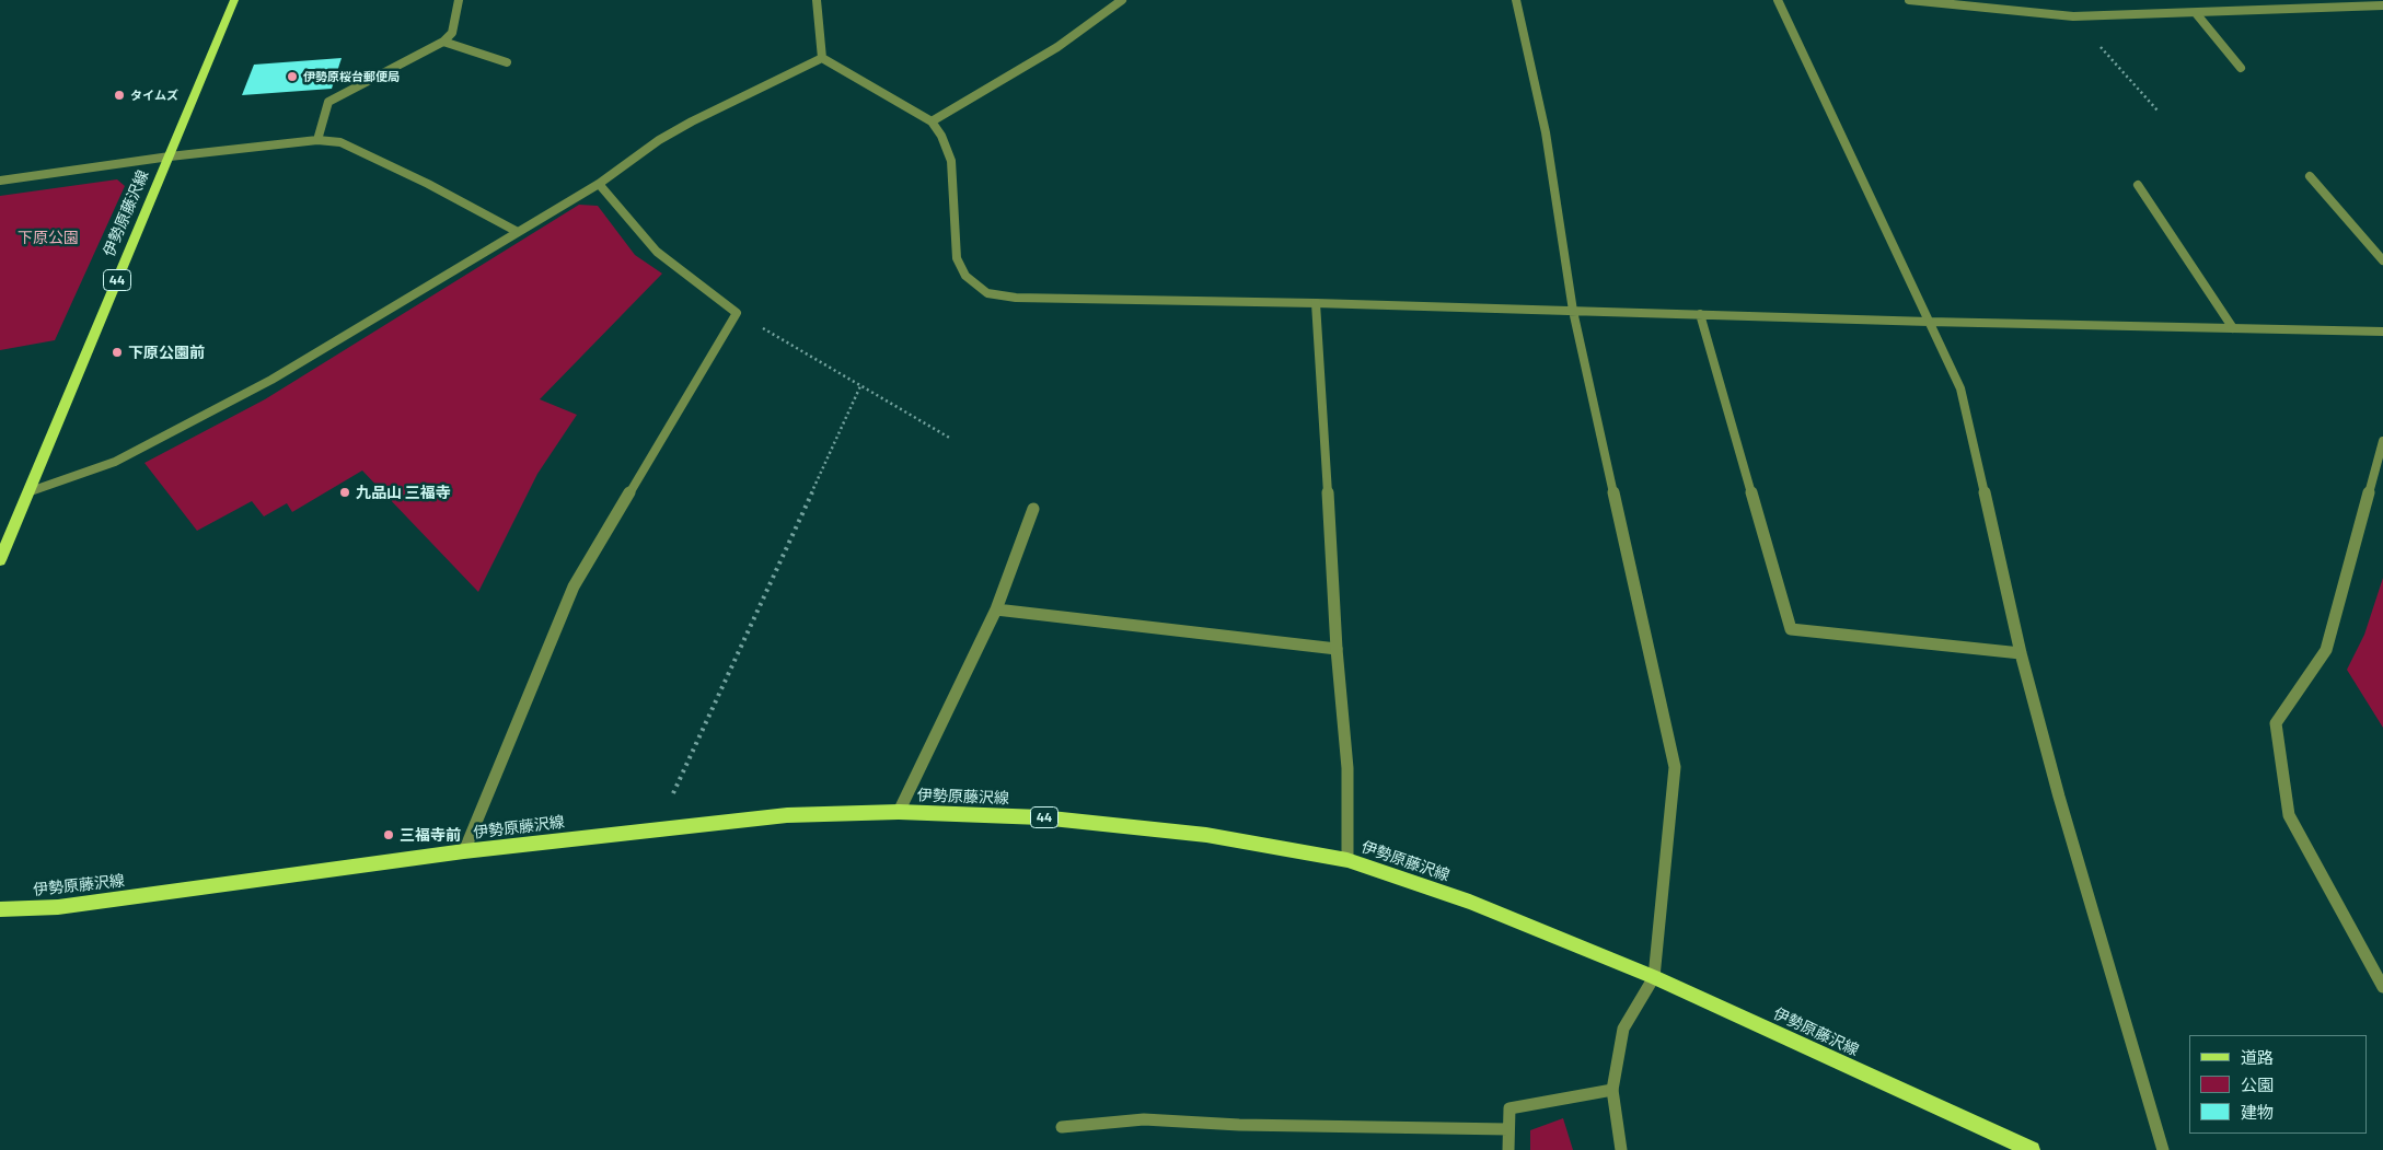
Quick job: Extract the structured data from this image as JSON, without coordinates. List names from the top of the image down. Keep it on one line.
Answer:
{"streets":{"main road":["伊勢原藤沢線","44"]},"parks":["下原公園"],"places":["伊勢原桜台郵便局","タイムズ","下原公園前","九品山 三福寺","三福寺前"],"legend":["道路","公園","建物"]}
